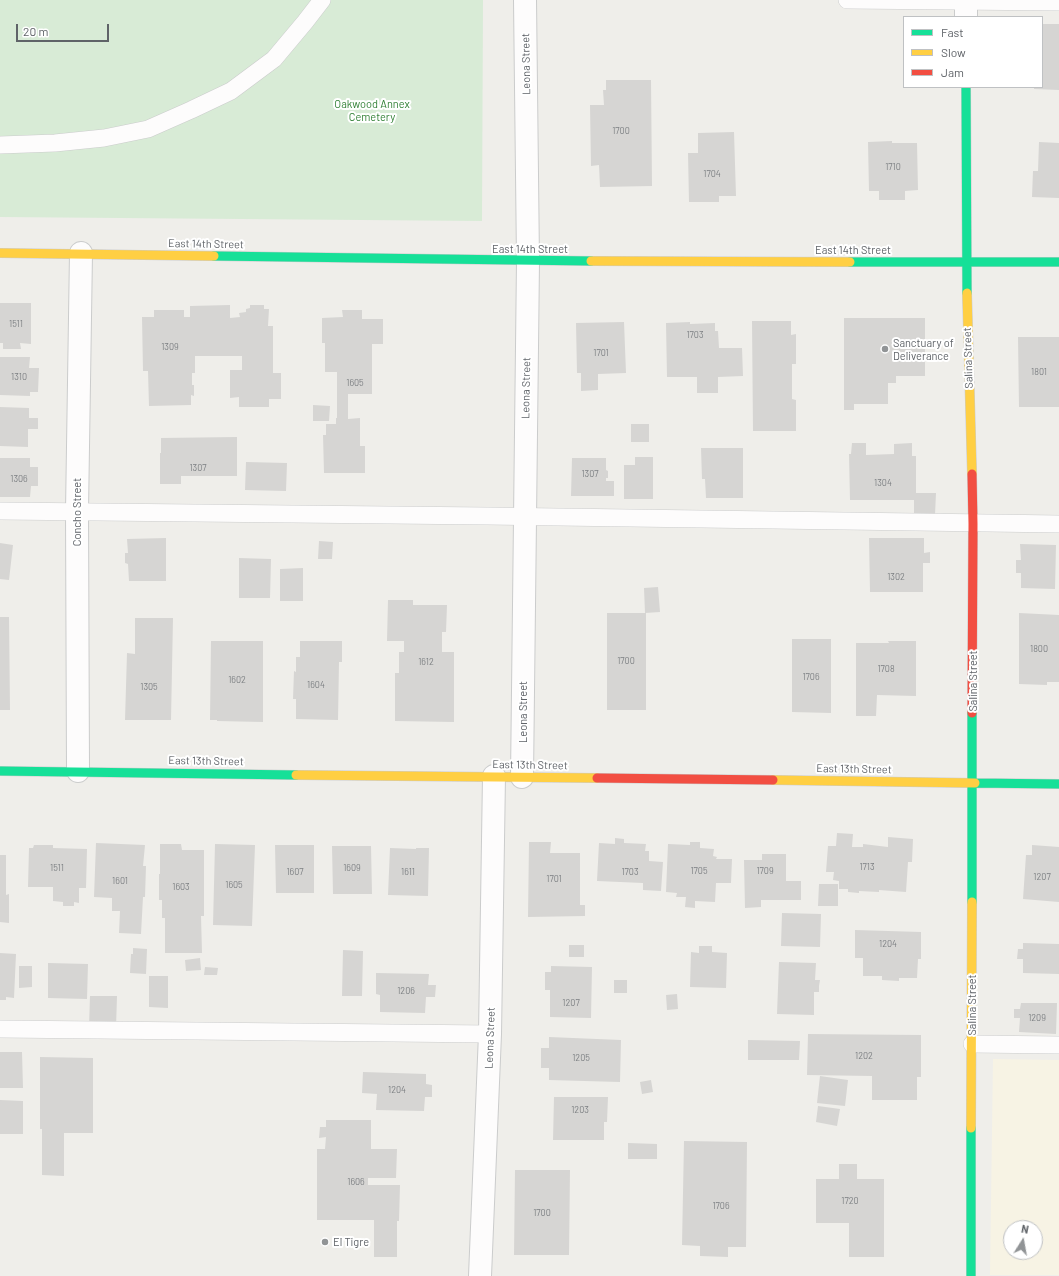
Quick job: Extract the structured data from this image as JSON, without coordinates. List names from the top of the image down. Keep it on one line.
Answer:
{"streets":{"street":["Leona Street","East 14th Street","Salina Street","Concho Street","East 13th Street"]},"crossings":[["Leona Street","East 14th Street"],["Leona Street","East 13th Street"],["East 14th Street","Salina Street"],["East 14th Street","Concho Street"],["Salina Street","East 13th Street"],["Concho Street","East 13th Street"]],"parks":["Oakwood Annex Cemetery"],"places":["Sanctuary of Deliverance","El Tigre"],"house_numbers":["1700","1710","1704","1511","1703","1309","1701","1801","1310","1605","1307","1307","1306","1304","1302","1800","1700","1612","1708","1706","1602","1604","1305","1713","1511","1609","1705","1709","1607","1611","1703","1207","1701","1601","1605","1603","1204","1206","1207","1209","1202","1205","1204","1203","1606","1720","1706","1700"],"legend":["Fast","Slow","Jam"],"scale_bar":"20 m","north":"top"}
